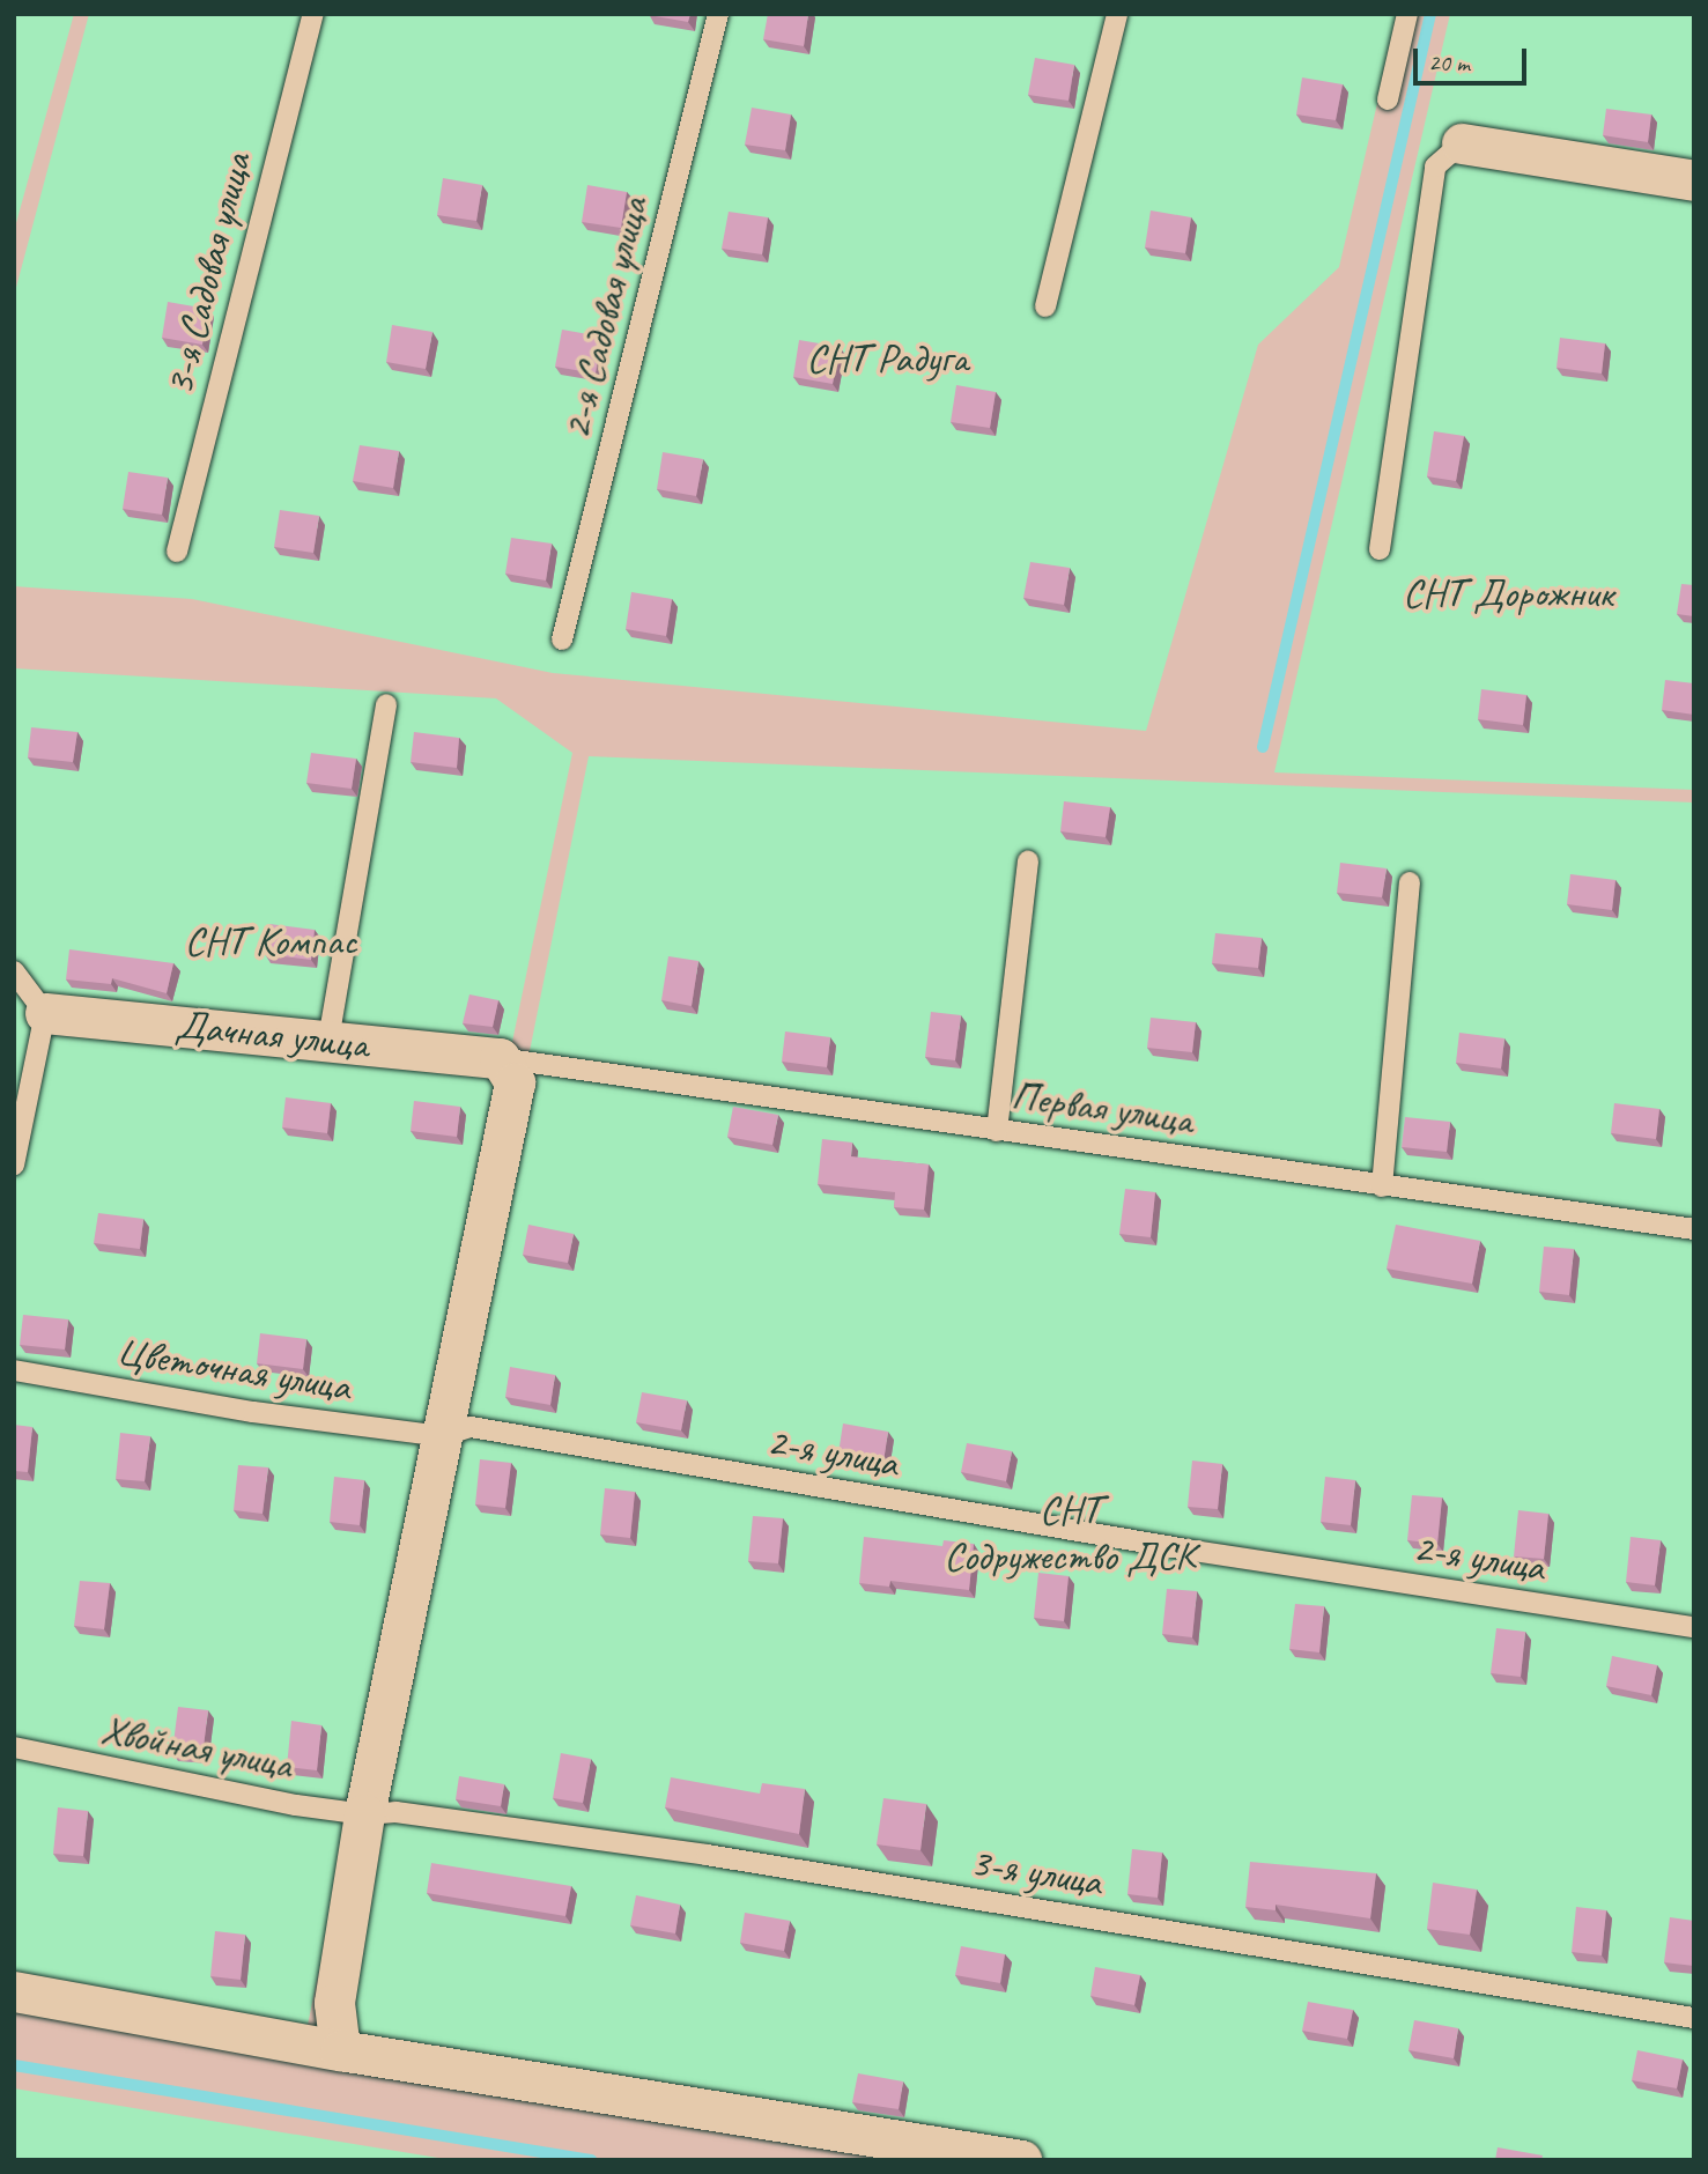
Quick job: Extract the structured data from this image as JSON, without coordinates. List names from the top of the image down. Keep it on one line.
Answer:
{"streets":{"street":["Дачная улица"],"lane":["3-я Садовая улица","2-я Садовая улица","Первая улица","Цветочная улица","2-я улица","Хвойная улица","3-я улица"]},"crossings":[["Дачная улица","Первая улица"],["Цветочная улица","2-я улица"],["Хвойная улица","3-я улица"]],"parks":["СНТ Радуга","СНТ Дорожник","СНТ Компас","СНТ Содружество ДСК"],"scale_bar":"20 m"}
